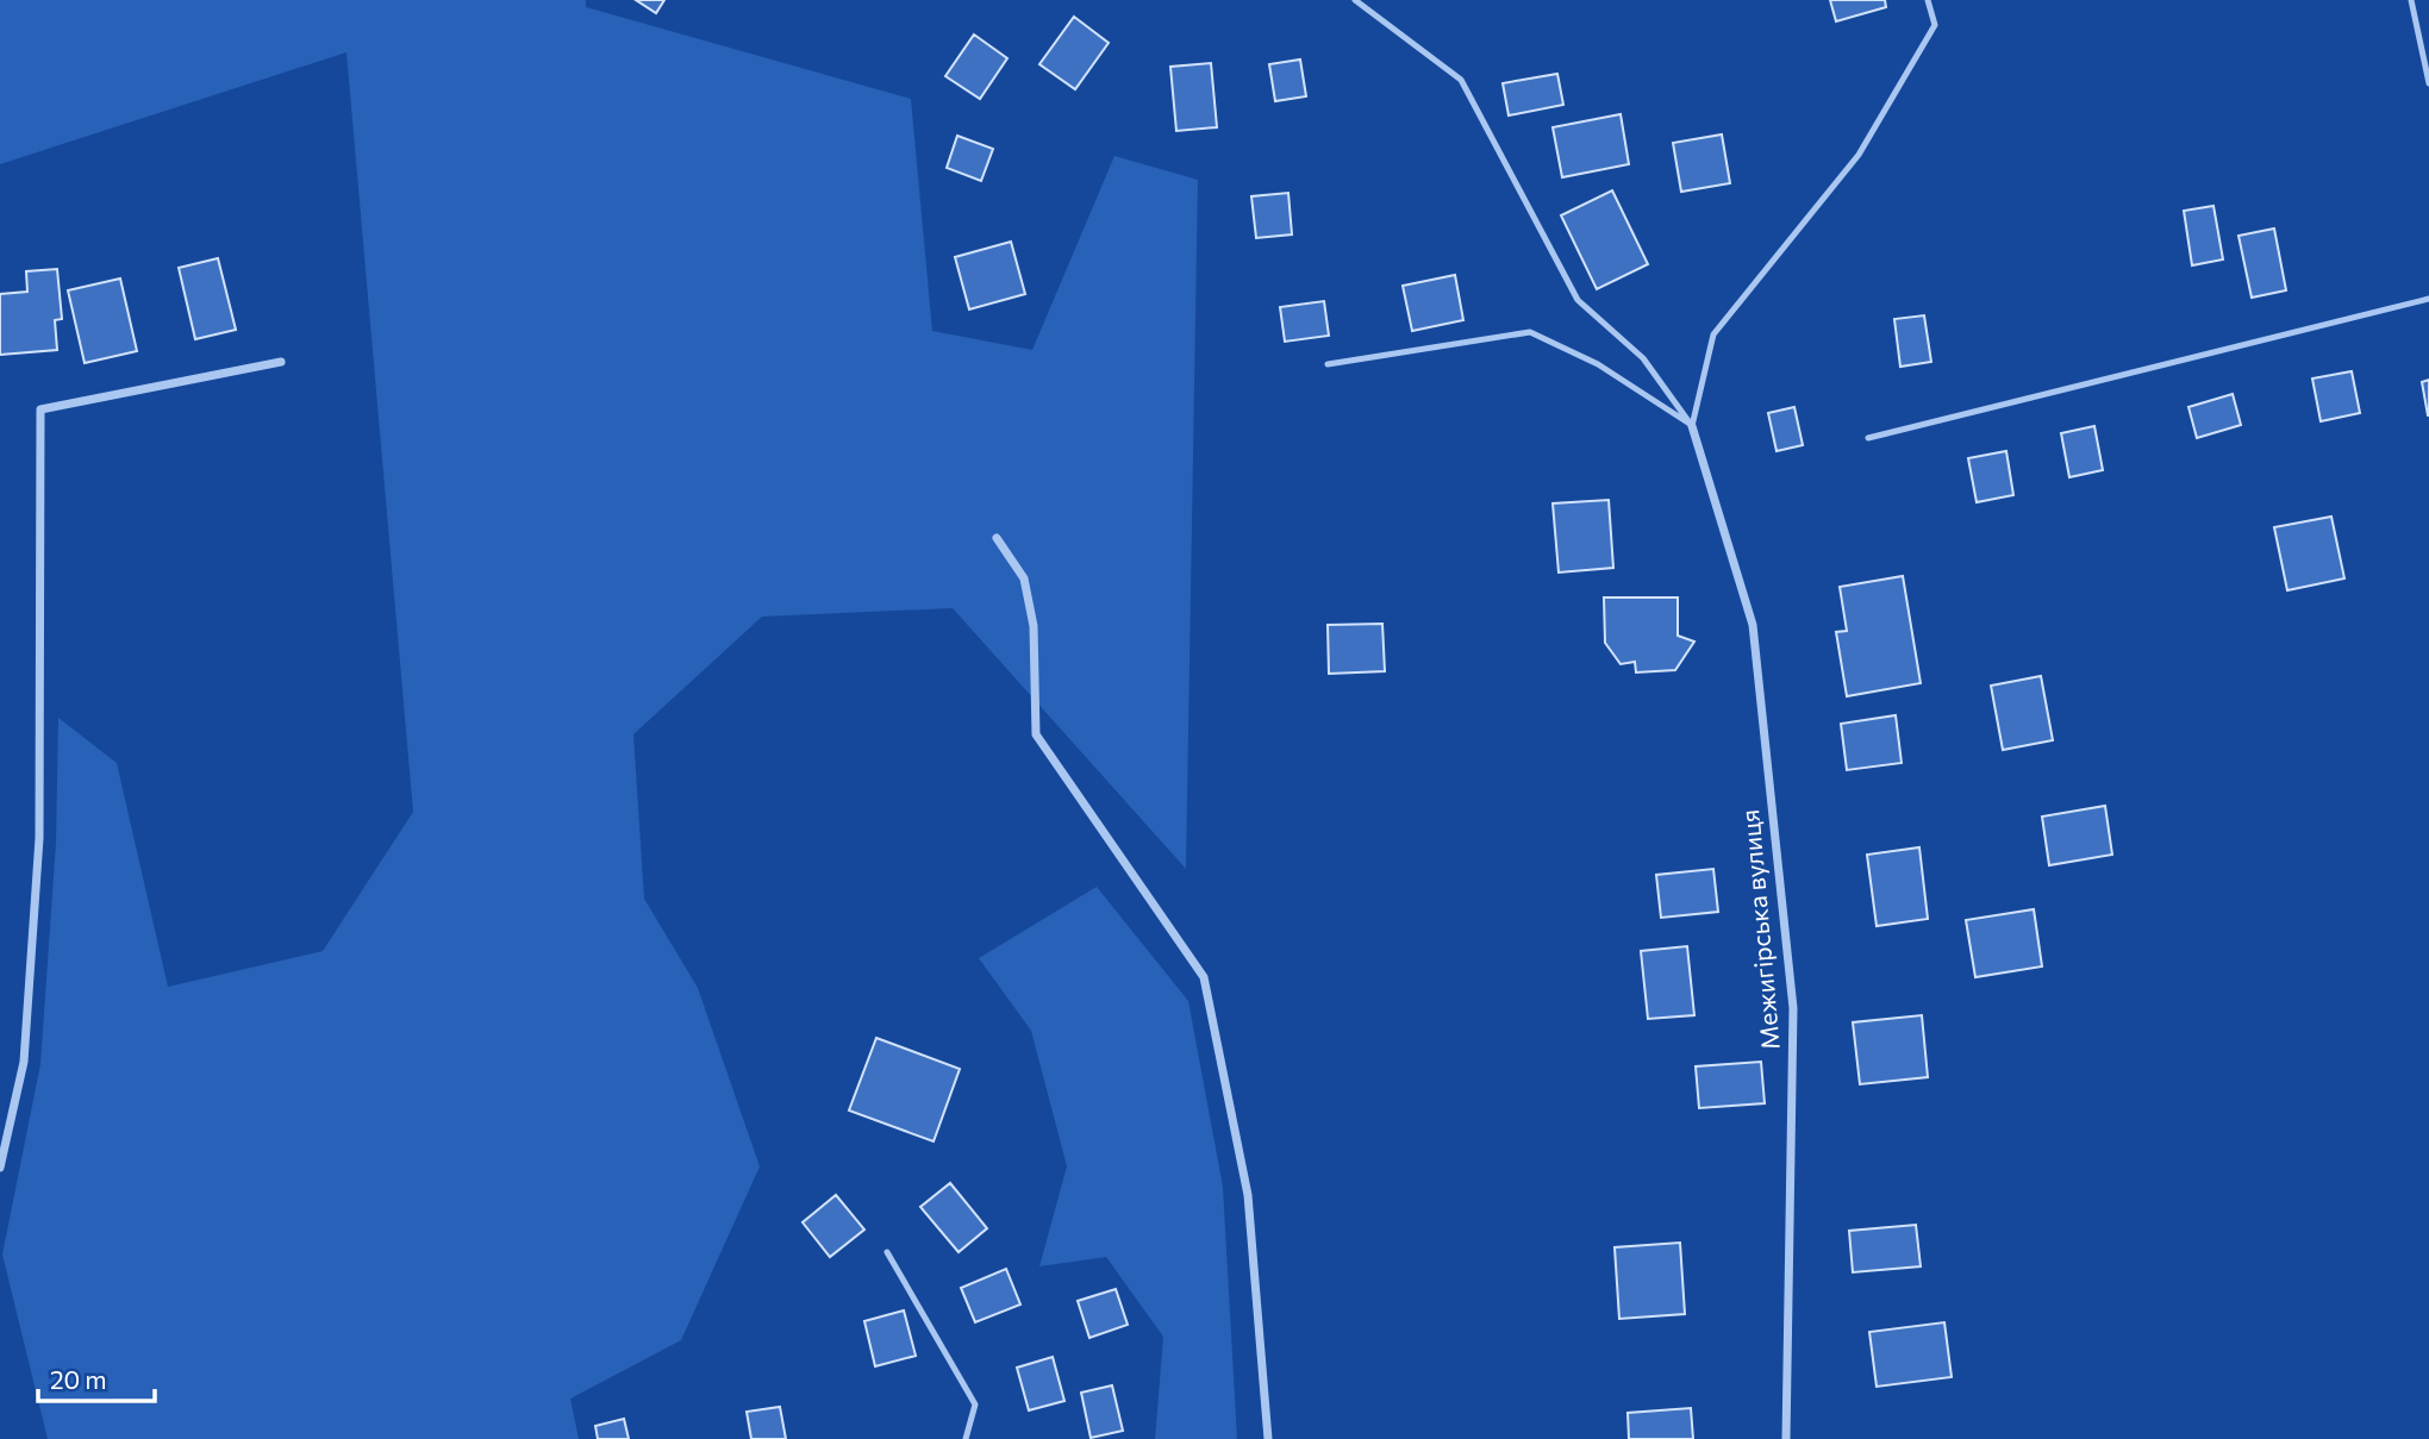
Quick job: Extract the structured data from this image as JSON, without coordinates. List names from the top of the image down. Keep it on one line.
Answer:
{"streets":{"street":["Межигірська вулиця"]},"scale_bar":"20 m"}
